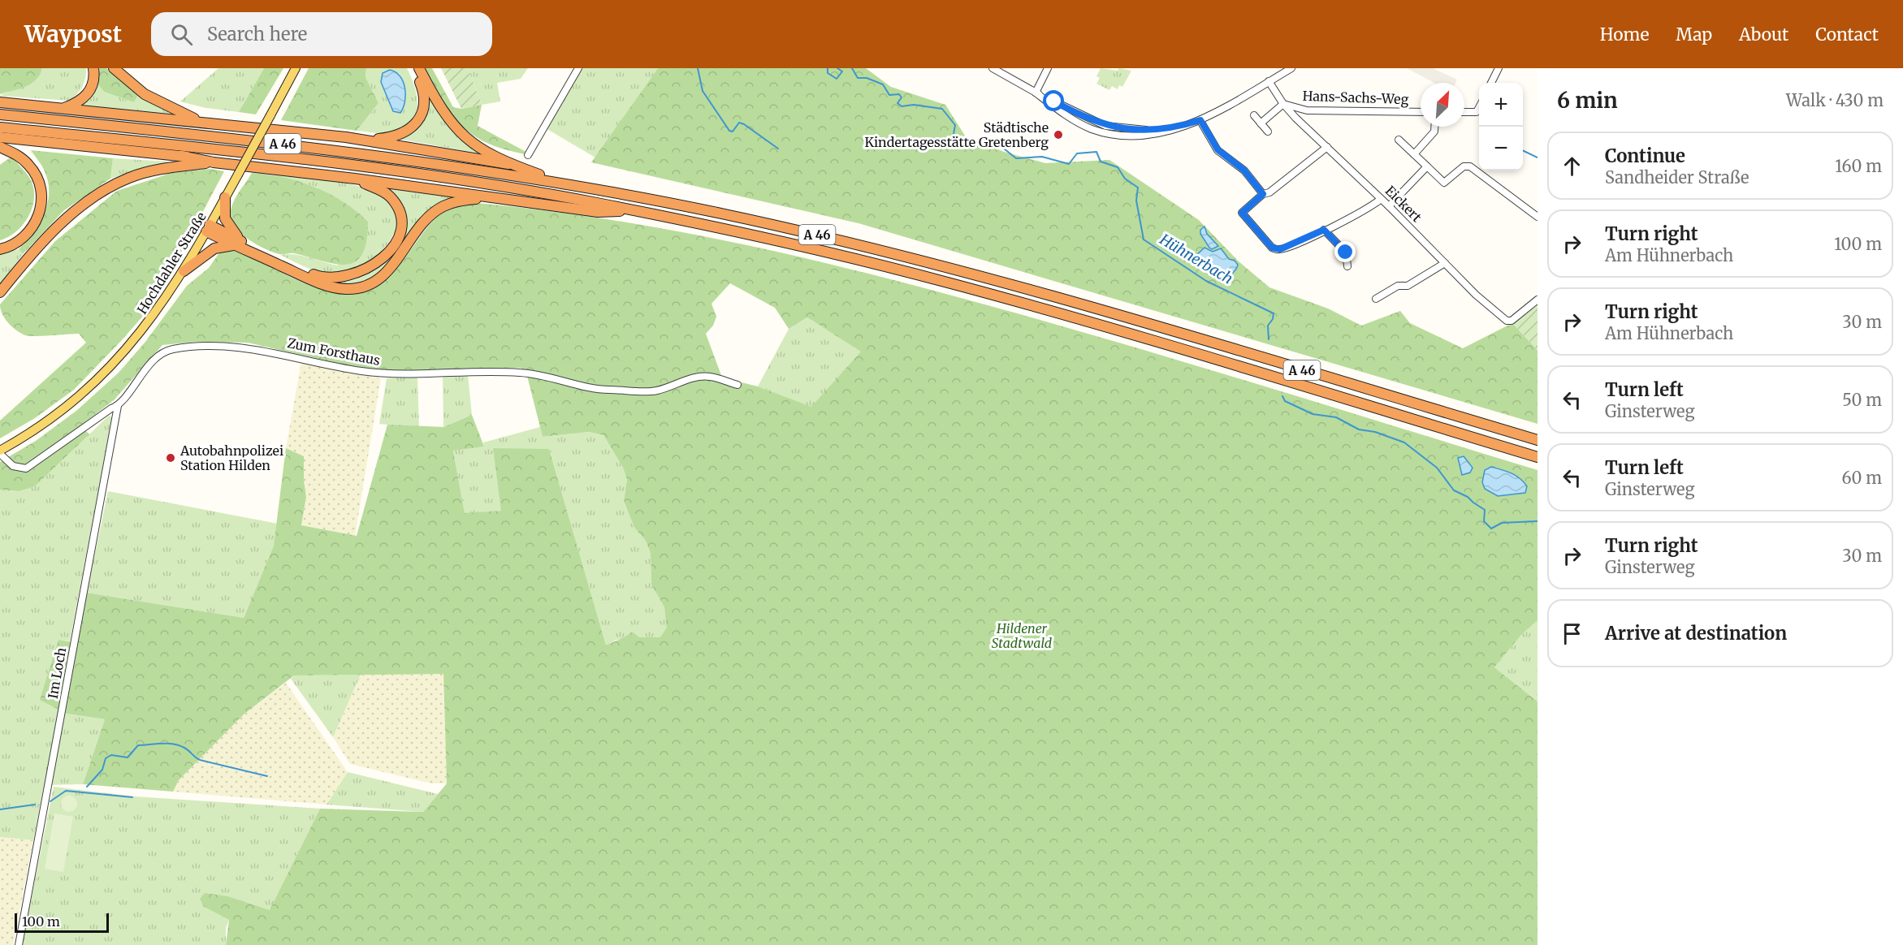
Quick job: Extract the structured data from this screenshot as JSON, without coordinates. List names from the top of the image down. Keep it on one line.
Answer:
{"streets":{"highway":["A 46"],"main road":["Hochdahler Straße"],"street":["Hans-Sachs-Weg","Eickert","Zum Forsthaus","Im Loch"]},"crossings":[["Hans-Sachs-Weg","Eickert"],["Zum Forsthaus","Im Loch"]],"water":["Hühnerbach"],"parks":["Hildener Stadtwald"],"places":["Städtische Kindertagesstätte Gretenberg","Autobahnpolizei Station Hilden"],"scale_bar":"100 m","north":"top right","page":{"header":"Waypost","search":"Search here","nav":["Home","Map","About","Contact"],"heading":["6 min","Walk · 430 m"],"map_buttons":["+","−"],"list":[["Continue","Sandheider Straße","160 m"],["Turn right","Am Hühnerbach","100 m"],["Turn right","Am Hühnerbach","30 m"],["Turn left","Ginsterweg","50 m"],["Turn left","Ginsterweg","60 m"],["Turn right","Ginsterweg","30 m"],"Arrive at destination"],"scale":"100 m"}}
